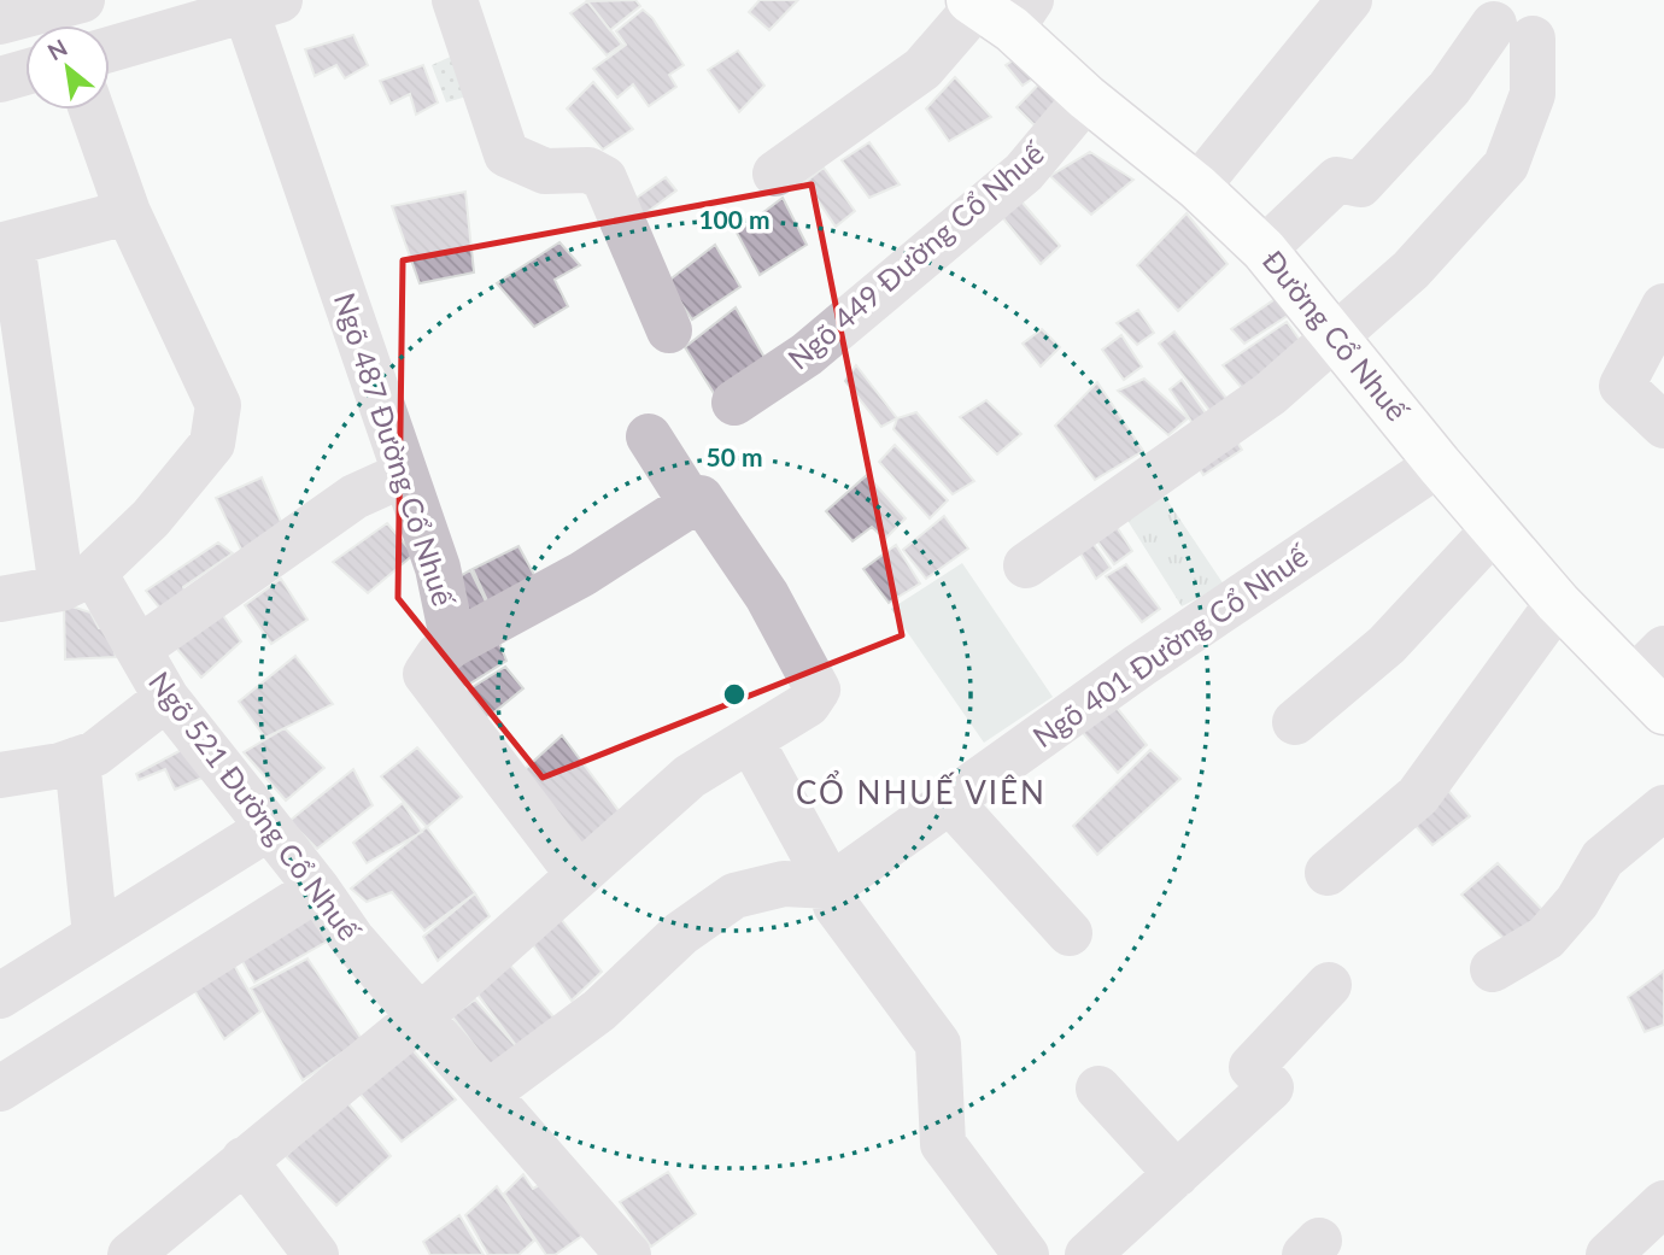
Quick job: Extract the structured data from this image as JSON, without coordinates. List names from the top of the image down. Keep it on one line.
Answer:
{"streets":{"main road":["Đường Cổ Nhuế"],"street":["Ngõ 449 Đường Cổ Nhuế","Ngõ 487 Đường Cổ Nhuế","Ngõ 401 Đường Cổ Nhuế","Ngõ 521 Đường Cổ Nhuế"]},"crossings":[["Ngõ 449 Đường Cổ Nhuế","Đường Cổ Nhuế"],["Đường Cổ Nhuế","Ngõ 401 Đường Cổ Nhuế"]],"districts":["CỔ NHUẾ VIÊN"],"north":"top left","rings":["100 m","50 m"]}
